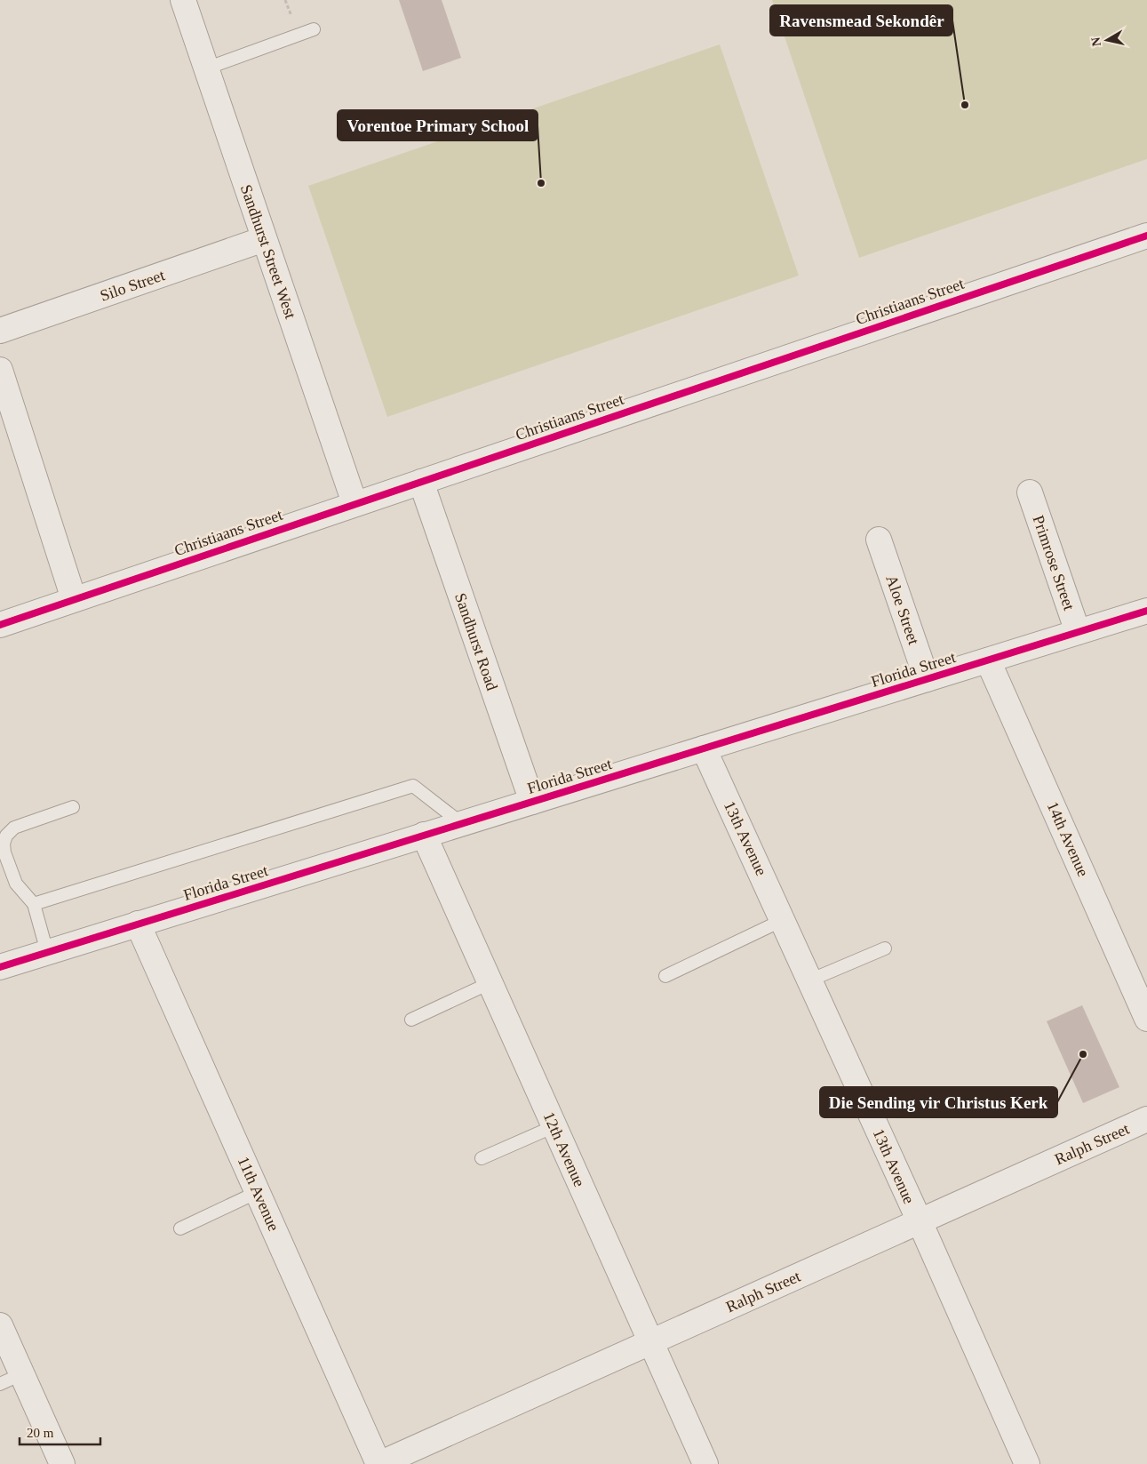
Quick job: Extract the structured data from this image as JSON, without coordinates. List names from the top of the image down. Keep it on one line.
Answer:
{"streets":{"street":["Sandhurst Street West","Silo Street","Christiaans Street","Primrose Street","Aloe Street","Sandhurst Road","Florida Street","13th Avenue","14th Avenue","Ralph Street","12th Avenue","11th Avenue"]},"crossings":[["Sandhurst Street West","Silo Street"],["Sandhurst Street West","Christiaans Street"],["Christiaans Street","Sandhurst Road"],["Primrose Street","Florida Street"],["Aloe Street","Florida Street"],["Sandhurst Road","Florida Street"],["Florida Street","13th Avenue"],["Florida Street","14th Avenue"],["Florida Street","12th Avenue"],["Florida Street","11th Avenue"],["13th Avenue","Ralph Street"],["Ralph Street","12th Avenue"],["Ralph Street","11th Avenue"]],"places":["Ravensmead Sekondêr","Vorentoe Primary School","Die Sending vir Christus Kerk"],"scale_bar":"20 m","north":"left"}
